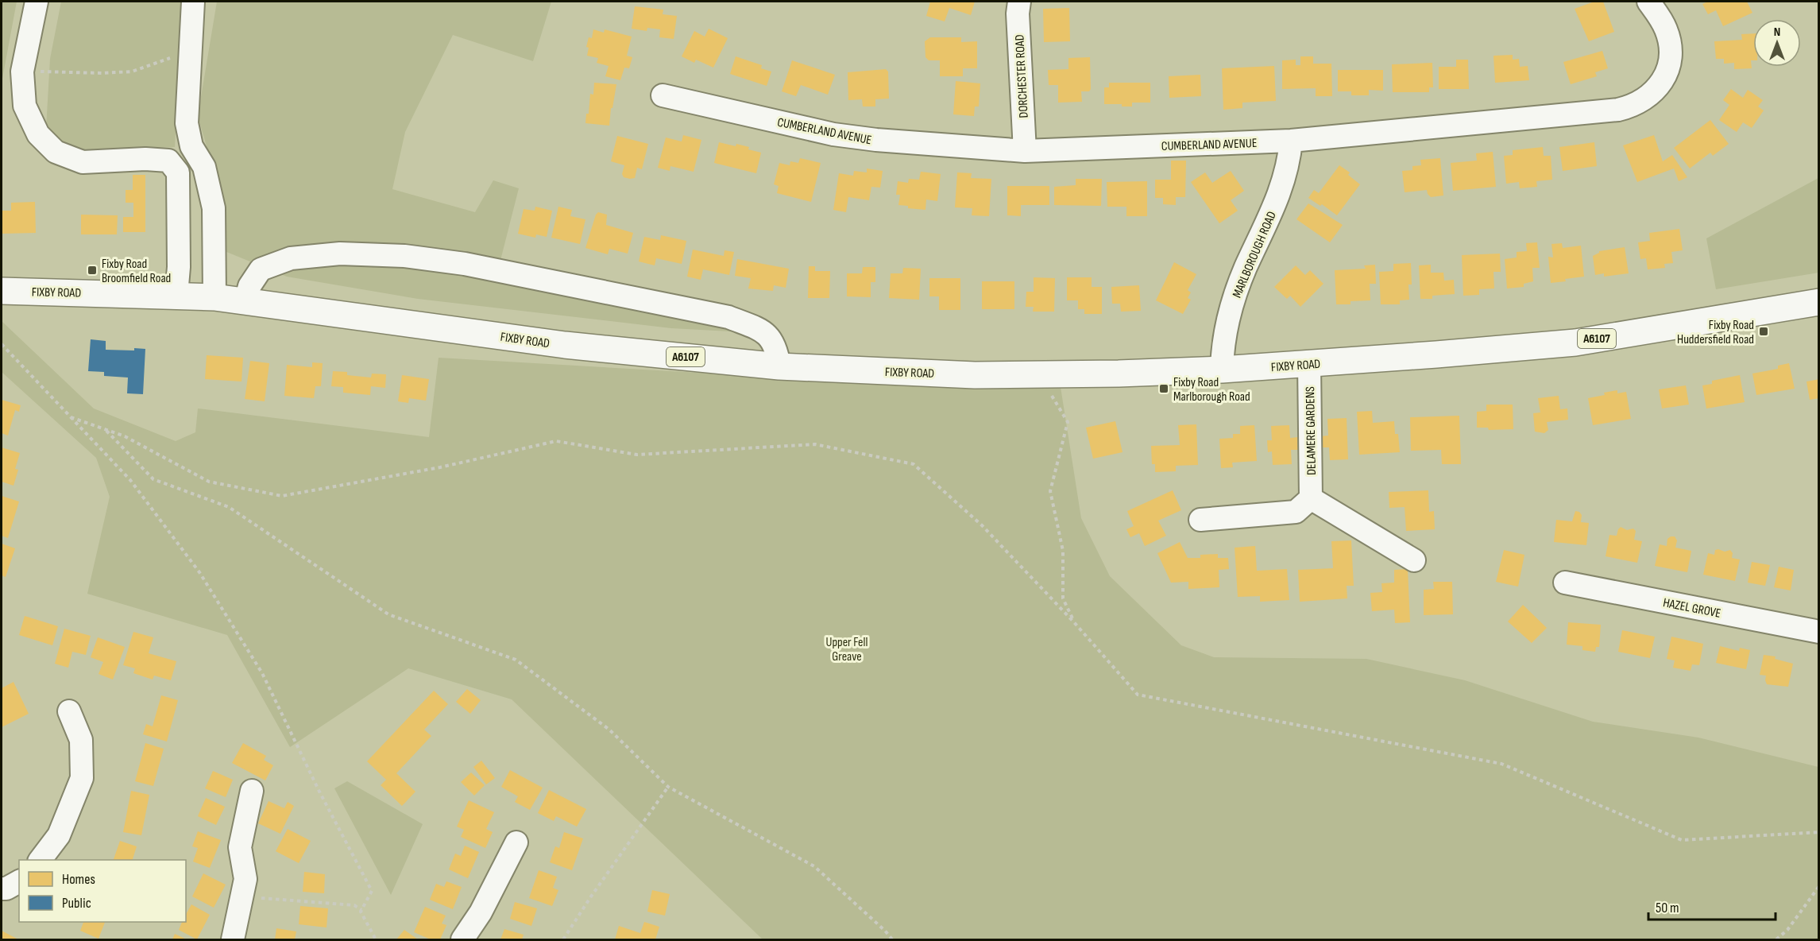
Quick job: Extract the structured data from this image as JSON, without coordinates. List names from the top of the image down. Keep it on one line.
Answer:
{"streets":{"main road":["FIXBY ROAD","A6107"],"street":["DORCHESTER ROAD","CUMBERLAND AVENUE","MARLBOROUGH ROAD","DELAMERE GARDENS","HAZEL GROVE"]},"crossings":[["DORCHESTER ROAD","CUMBERLAND AVENUE"],["CUMBERLAND AVENUE","MARLBOROUGH ROAD"],["MARLBOROUGH ROAD","FIXBY ROAD"],["FIXBY ROAD","DELAMERE GARDENS"]],"parks":["Upper Fell Greave"],"places":{"transit":["Fixby Road Broomfield Road","Fixby Road Huddersfield Road","Fixby Road Marlborough Road"]},"legend":["Homes","Public"],"scale_bar":"50 m","north":"top"}
